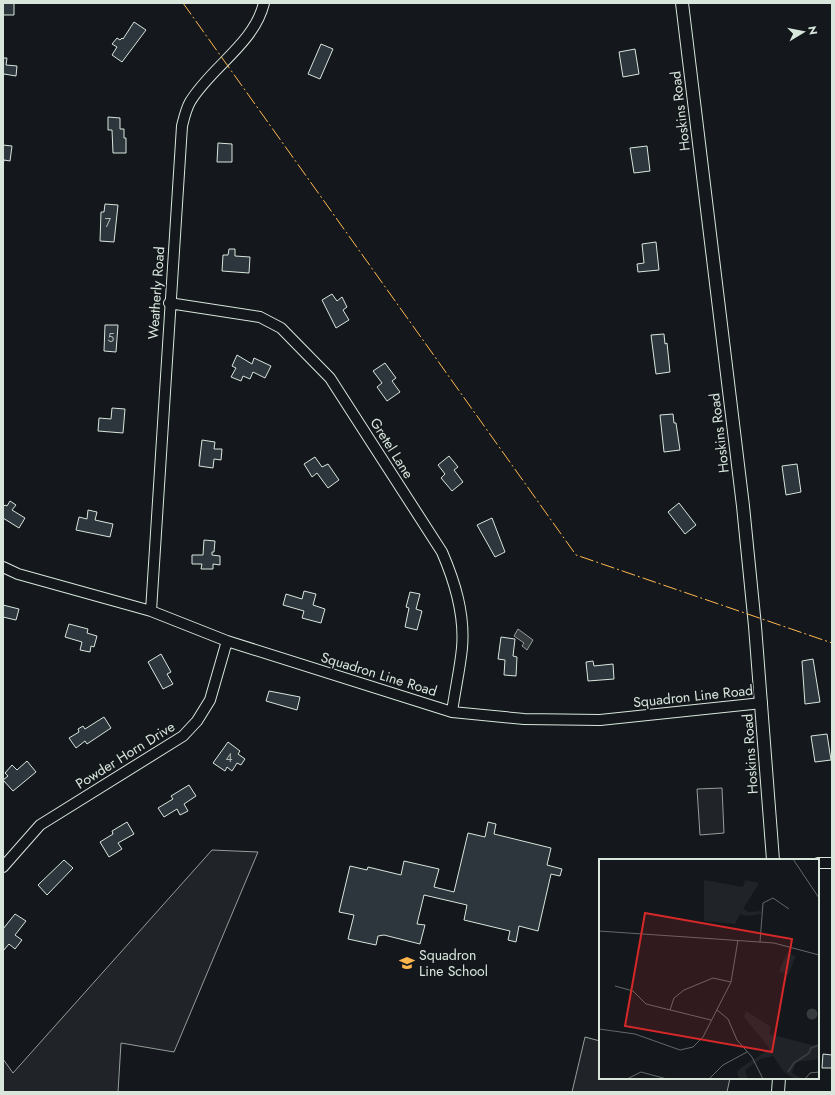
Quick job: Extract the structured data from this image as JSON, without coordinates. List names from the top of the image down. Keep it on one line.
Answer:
{"streets":{"street":["Hoskins Road","Weatherly Road","Gretel Lane","Squadron Line Road","Powder Horn Drive"]},"crossings":[["Hoskins Road","Squadron Line Road"],["Weatherly Road","Gretel Lane"],["Weatherly Road","Squadron Line Road"],["Gretel Lane","Squadron Line Road"],["Squadron Line Road","Powder Horn Drive"]],"places":{"school or university":["Squadron Line School"]},"house_numbers":["7","5","4"],"north":"right"}
